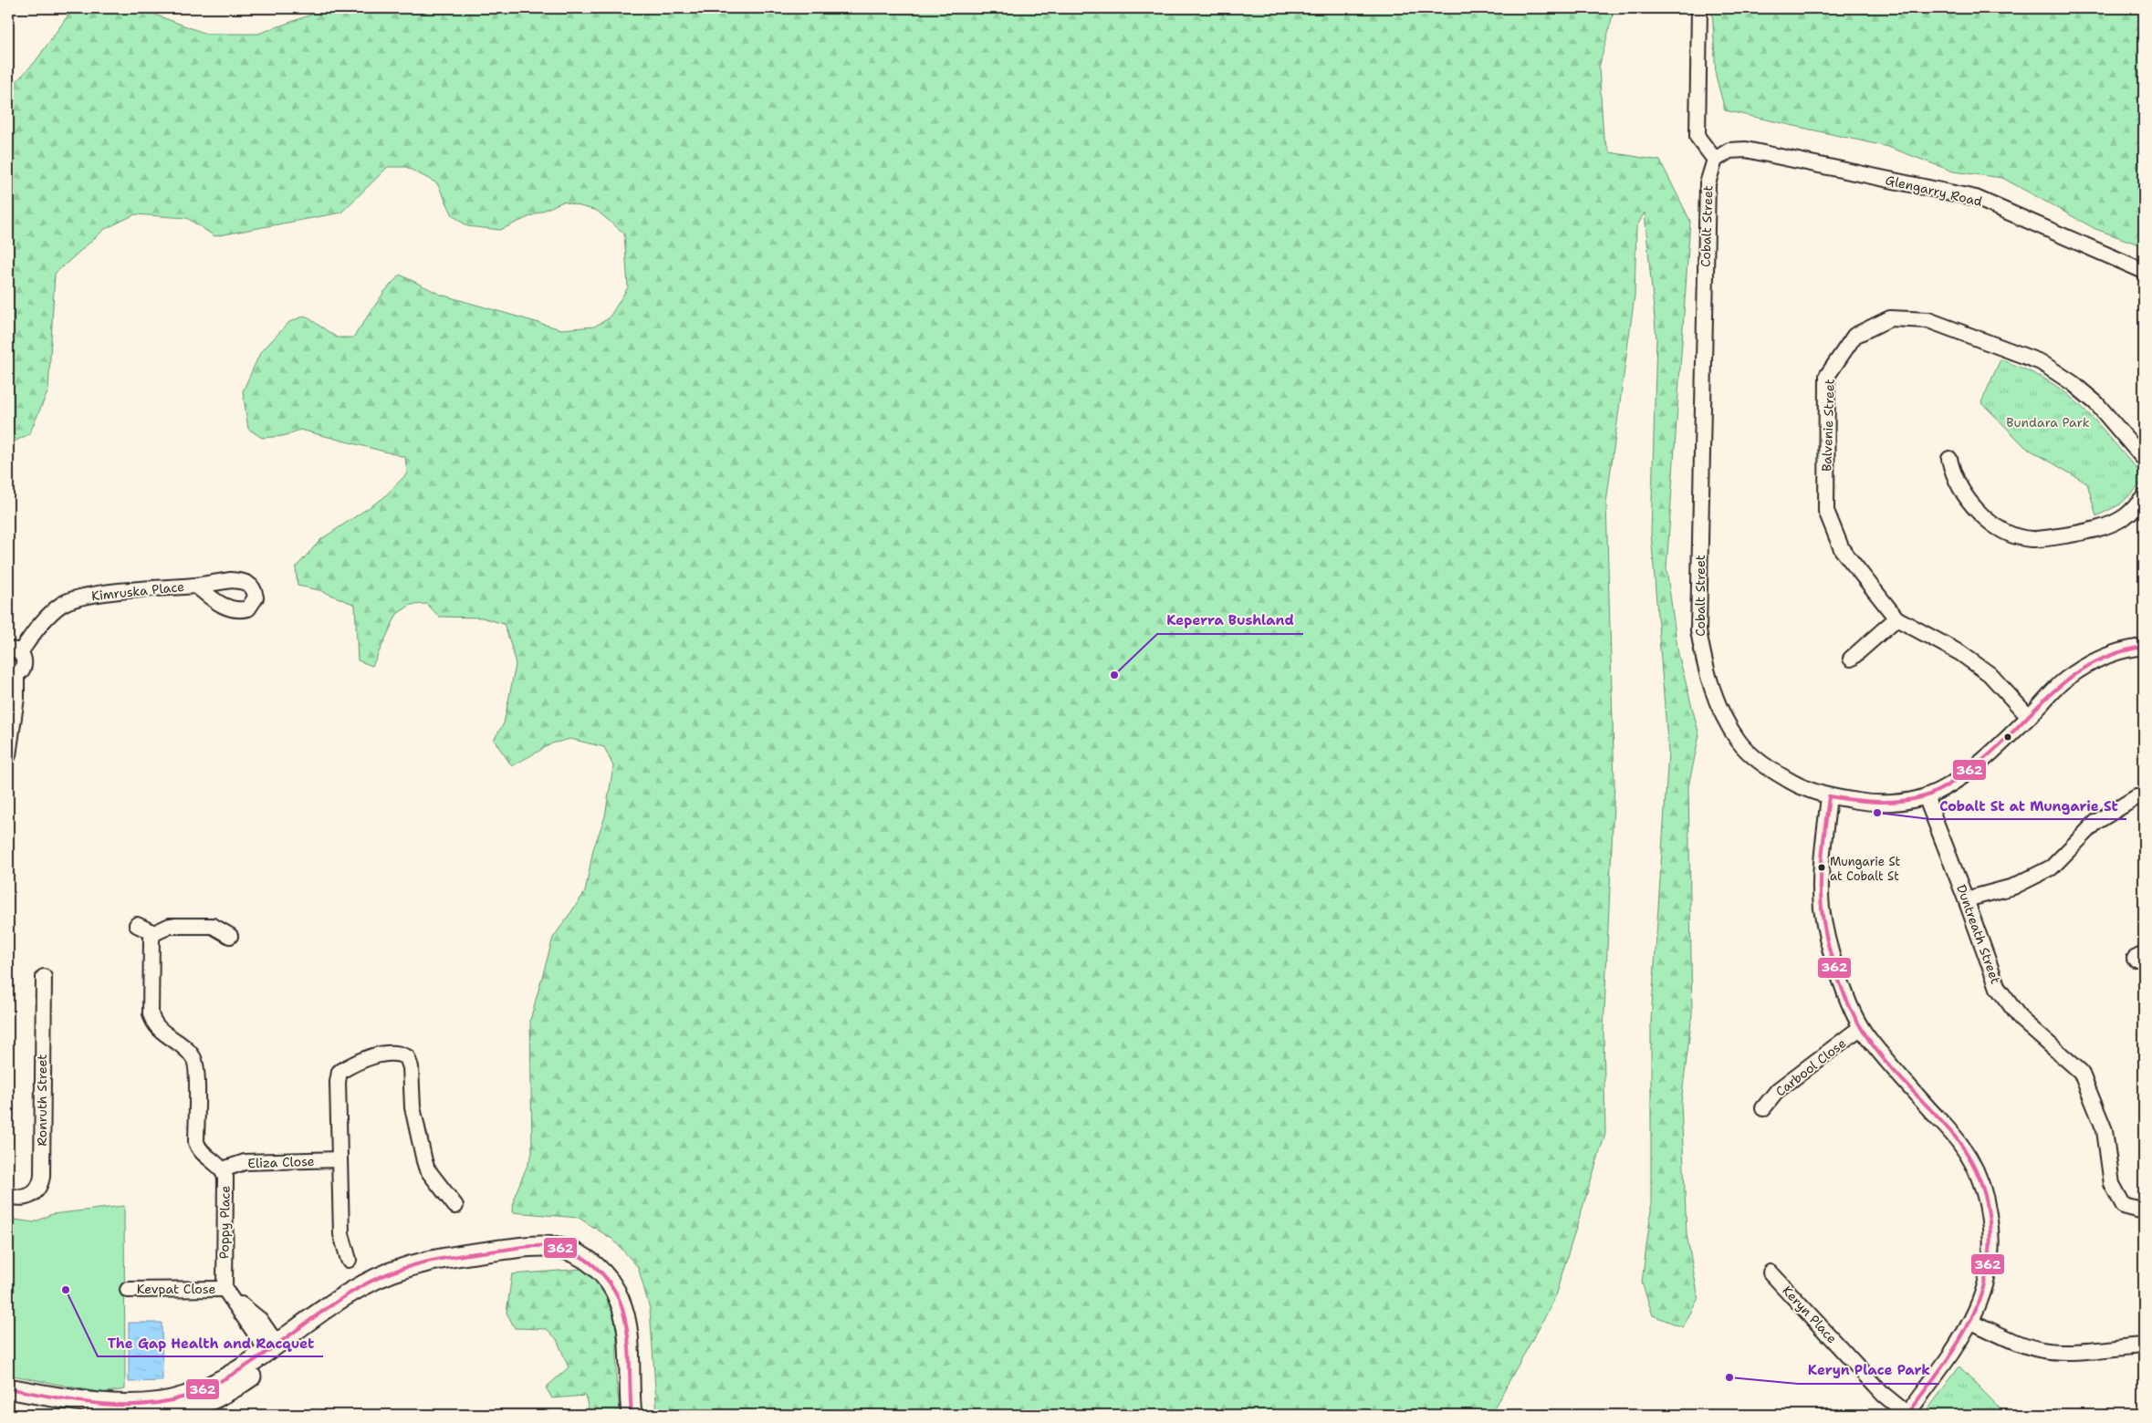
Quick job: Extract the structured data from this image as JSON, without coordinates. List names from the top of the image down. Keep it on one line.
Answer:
{"streets":{"street":["Glengarry Road","Cobalt Street","Balvenie Street","Kimruska Place","Duntreath Street","Carbool Close","Ronruth Street","Eliza Close","Poppy Place","Kevpat Close","Keryn Place"]},"crossings":[["Glengarry Road","Cobalt Street"],["Cobalt Street","Balvenie Street"],["Cobalt Street","Duntreath Street"],["Eliza Close","Poppy Place"],["Poppy Place","Kevpat Close"]],"parks":["Bundara Park"],"places":["Keperra Bushland","Cobalt St at Mungarie St","Mungarie St at Cobalt St","The Gap Health and Racquet","Keryn Place Park"],"lines":["transit line 362"]}
